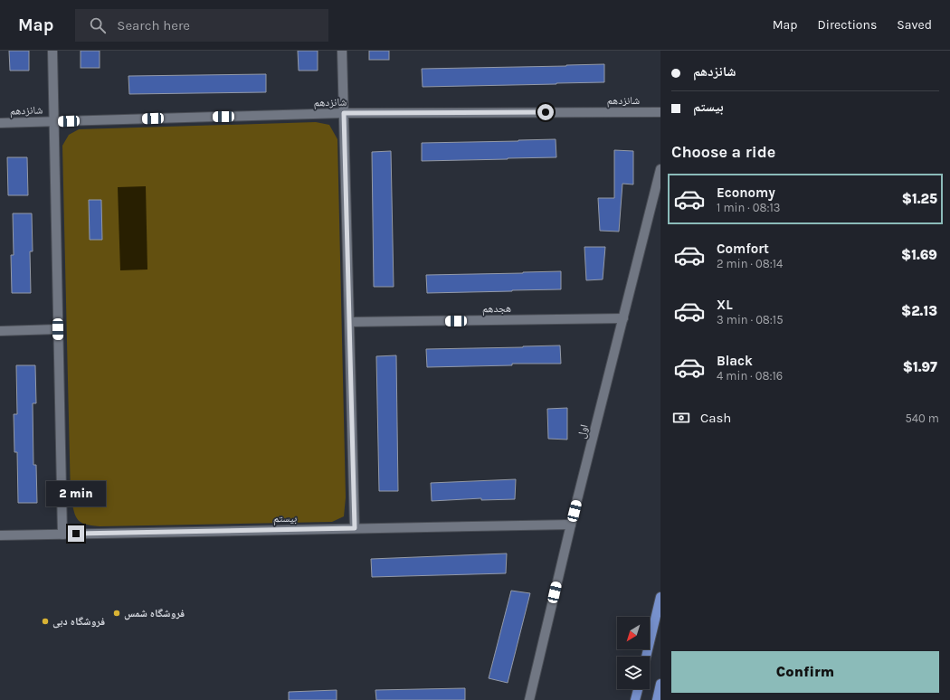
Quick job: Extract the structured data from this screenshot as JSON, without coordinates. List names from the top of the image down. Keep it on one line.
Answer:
{"streets":{"street":["شانزدهم","هجدهم","اول","بیستم"]},"crossings":[["هجدهم","اول"],["اول","بیستم"]],"places":["فروشگاه شمس","فروشگاه دبی"],"north":"bottom left","page":{"header":"Map","search":"Search here","nav":["Map","Directions","Saved"],"banner":["شانزدهم","بیستم"],"heading":"Choose a ride","list":[{"name":"Economy","note":"1 min · 08:13","value":"$1.25"},{"name":"Comfort","note":"2 min · 08:14","value":"$1.69"},{"name":"XL","note":"3 min · 08:15","value":"$2.13"},{"name":"Black","note":"4 min · 08:16","value":"$1.97"}],"pay":["Cash","540 m"],"bubble":"2 min","buttons":"Confirm"}}
